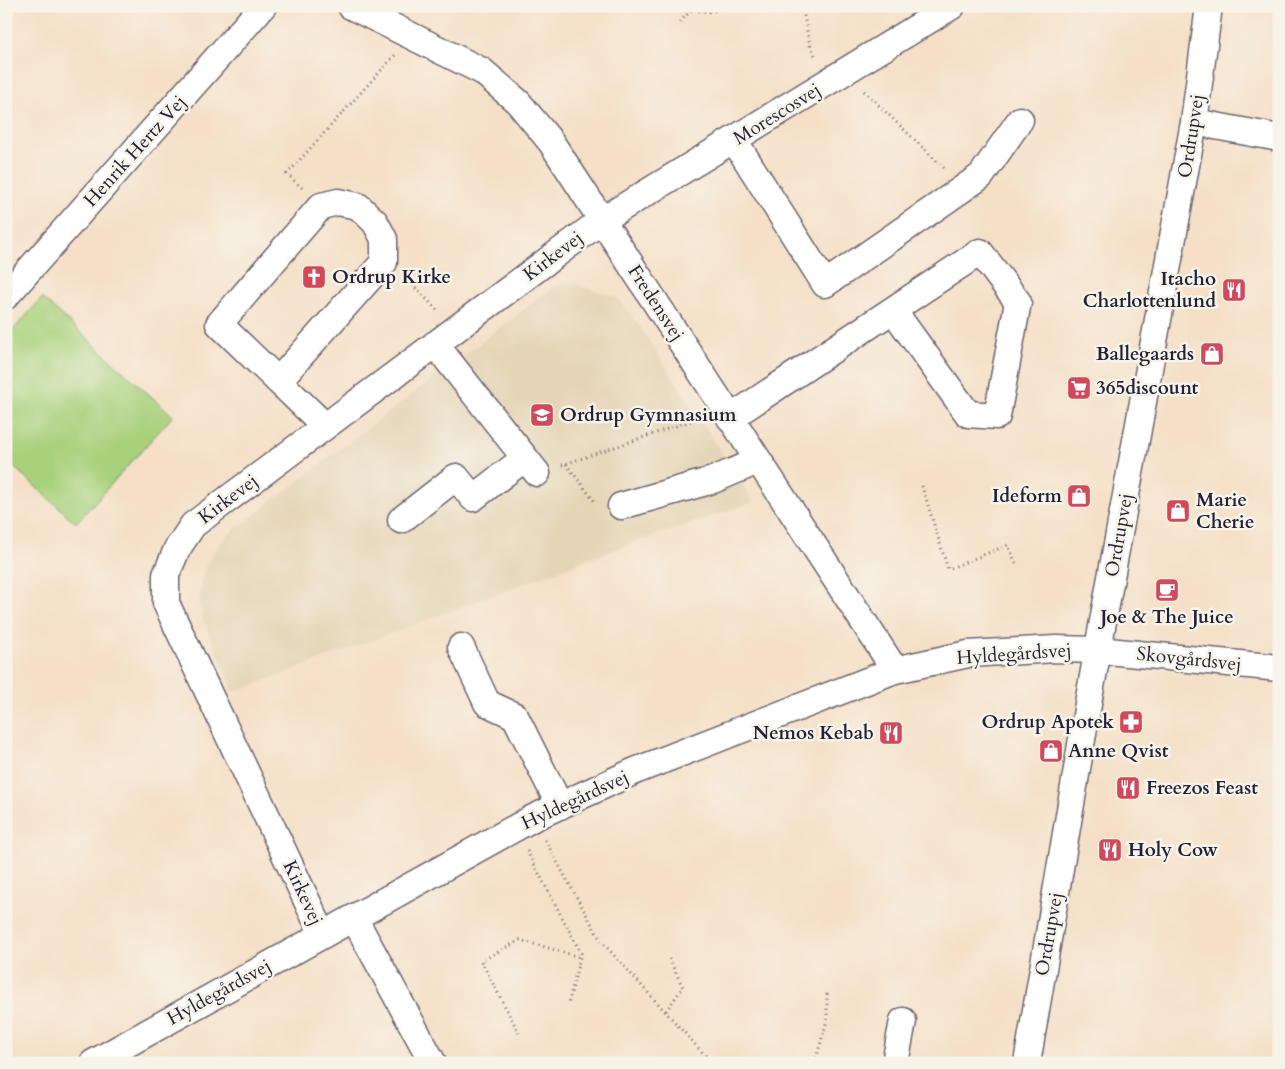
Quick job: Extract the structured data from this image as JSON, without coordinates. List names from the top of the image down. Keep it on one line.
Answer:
{"streets":{"street":["Morescosvej","Ordrupvej","Henrik Hertz Vej","Kirkevej","Fredensvej","Hyldegårdsvej","Skovgårdsvej"]},"crossings":[["Morescosvej","Kirkevej"],["Morescosvej","Fredensvej"],["Ordrupvej","Hyldegårdsvej"],["Ordrupvej","Skovgårdsvej"],["Kirkevej","Fredensvej"],["Kirkevej","Hyldegårdsvej"],["Fredensvej","Hyldegårdsvej"],["Hyldegårdsvej","Skovgårdsvej"]],"places":{"church":["Ordrup Kirke"],"restaurant":["Itacho Charlottenlund","Nemos Kebab","Freezos Feast","Holy Cow"],"shop":["Ballegaards","Ideform","Marie Cherie","Anne Qvist"],"supermarket":["365discount"],"school or university":["Ordrup Gymnasium"],"cafe":["Joe & The Juice"],"pharmacy":["Ordrup Apotek"]}}
